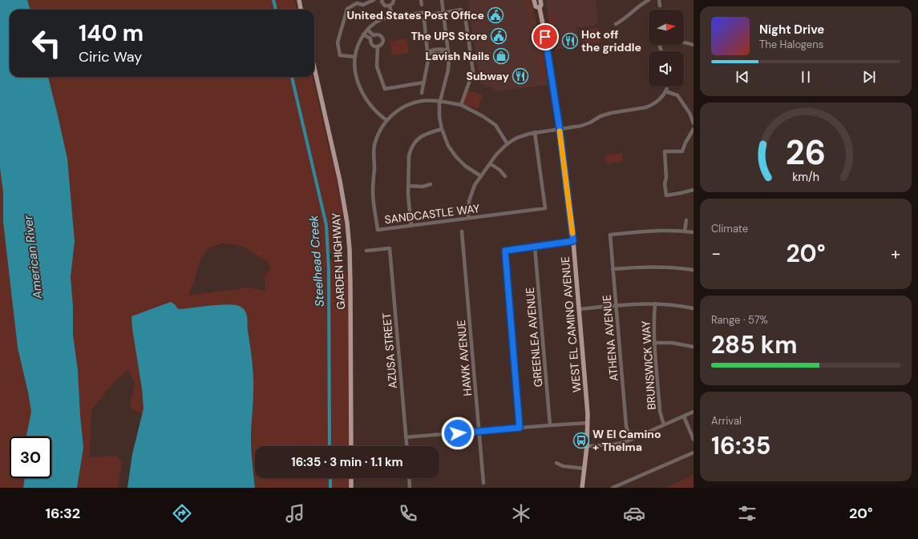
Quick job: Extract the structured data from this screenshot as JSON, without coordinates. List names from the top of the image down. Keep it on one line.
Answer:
{"streets":{"main road":["GARDEN HIGHWAY","WEST EL CAMINO AVENUE"],"street":["SANDCASTLE WAY","GREENLEA AVENUE","ATHENA AVENUE","AZUSA STREET","HAWK AVENUE","BRUNSWICK WAY"]},"water":["American River","Steelhead Creek"],"places":{"public building":["United States Post Office","The UPS Store"],"restaurant":["Hot off the griddle","Subway"],"shop":["Lavish Nails"],"bus stop":["W El Camino + Thelma"]},"north":"right","page":{"turn":["140 m","Ciric Way"],"song":["Night Drive","The Halogens"],"tile":["Climate",["Range · 57%","285 km"],["Arrival","16:35"]],"heat":["−","20°","+"],"limit":"30","trip":"16:35 · 3 min · 1.1 km","tabs":["16:32","20°"],"gauge":["26","km/h"]}}
